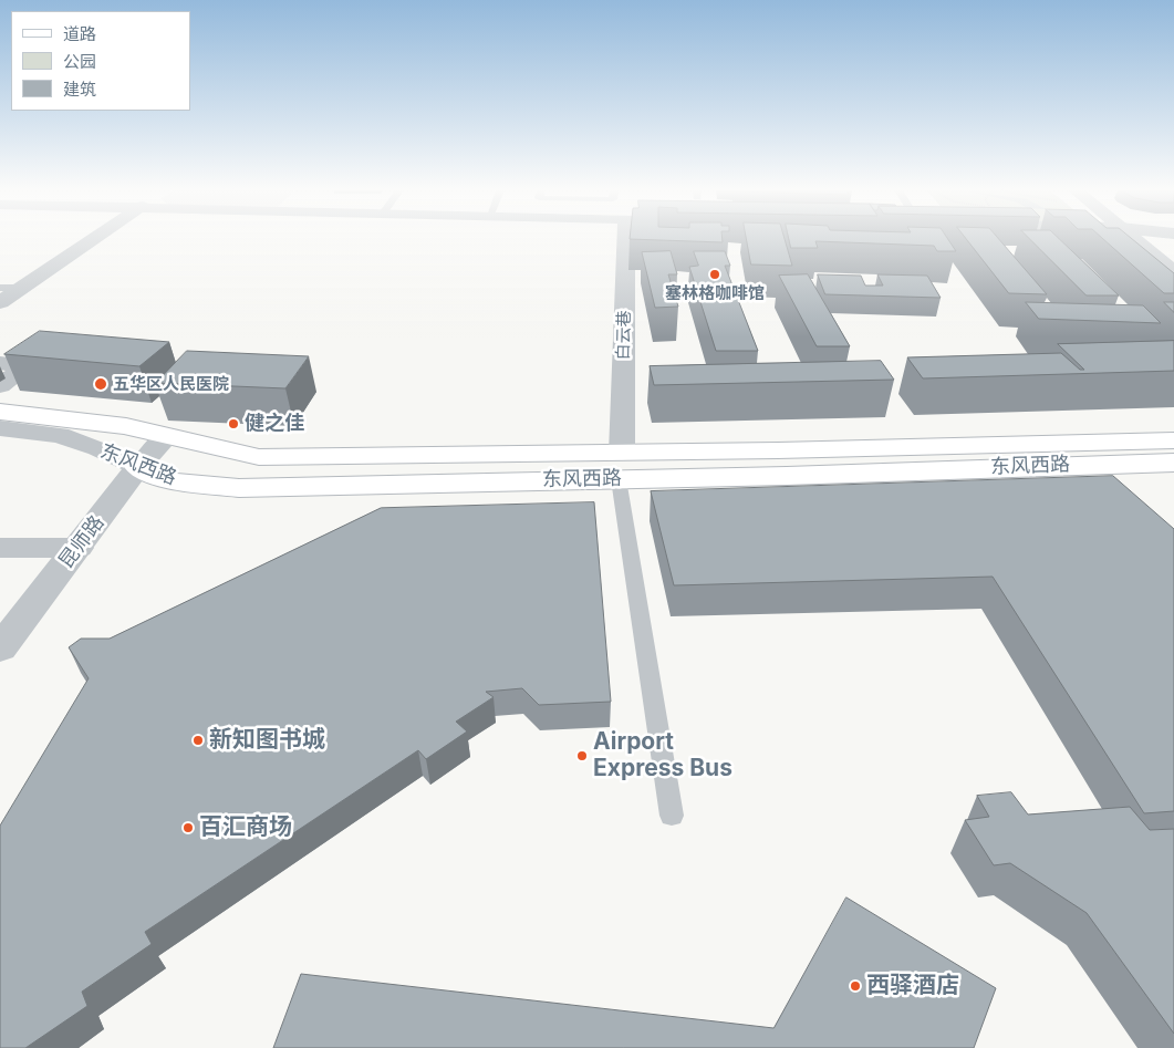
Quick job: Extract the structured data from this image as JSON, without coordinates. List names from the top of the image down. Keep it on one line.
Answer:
{"streets":{"main road":["东风西路"],"street":["白云巷","昆师路"]},"crossings":[["白云巷","东风西路"],["东风西路","昆师路"]],"places":["塞林格咖啡馆","五华区人民医院","健之佳","新知图书城","Airport Express Bus","百汇商场","西驿酒店"],"legend":["道路","公园","建筑"]}
